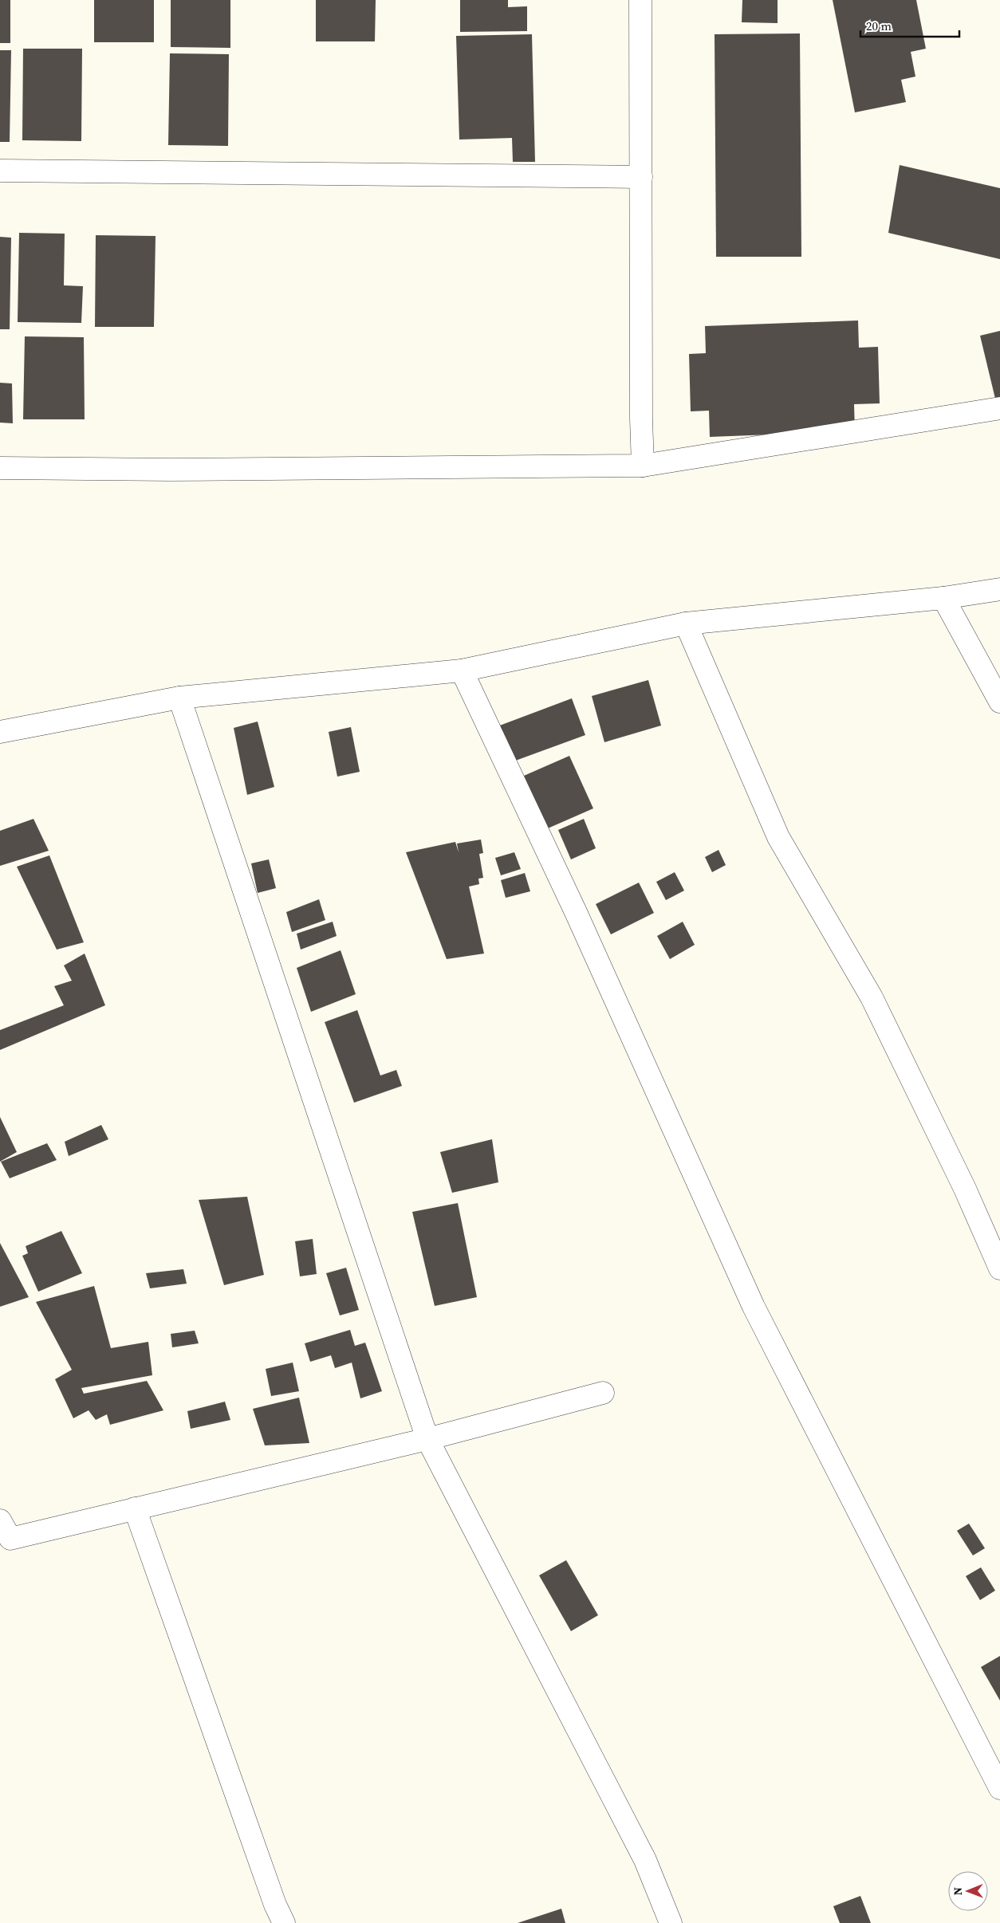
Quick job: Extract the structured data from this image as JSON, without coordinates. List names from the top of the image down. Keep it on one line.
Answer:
{"scale_bar":"20 m","north":"left"}
